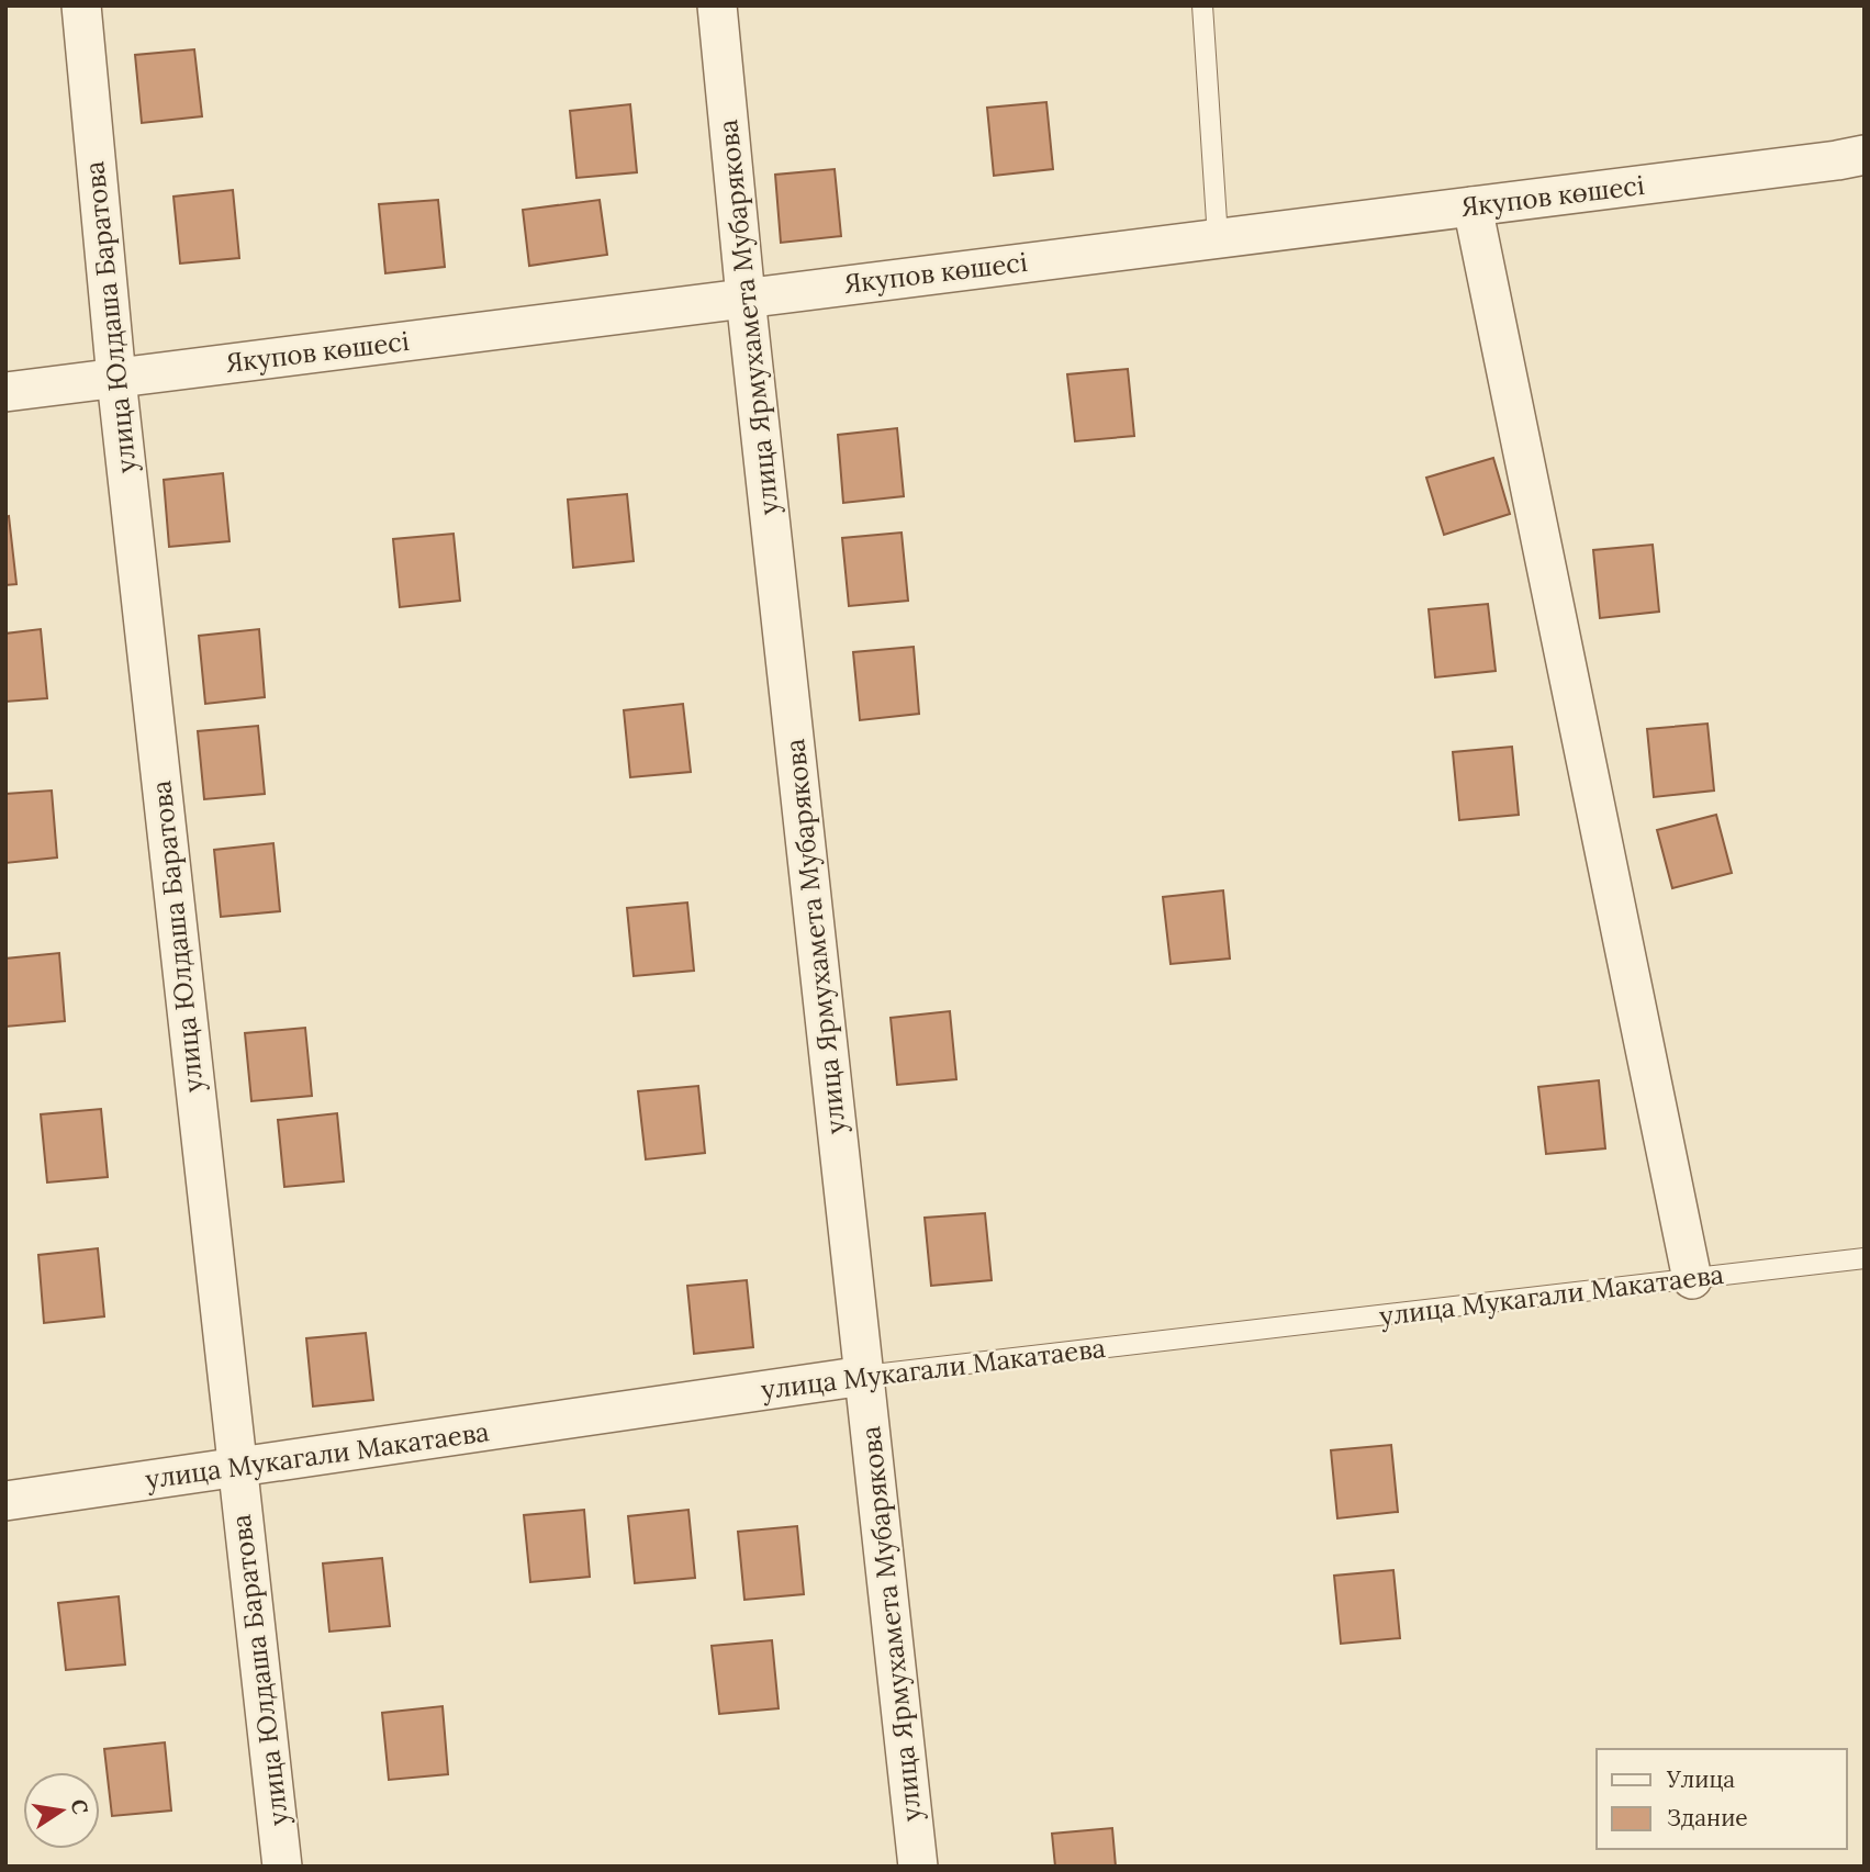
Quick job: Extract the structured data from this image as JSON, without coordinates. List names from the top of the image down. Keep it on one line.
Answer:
{"streets":{"street":["Якупов көшесі","улица Юлдаша Баратова","улица Ярмухамета Мубарякова","улица Мукагали Макатаева"]},"crossings":[["Якупов көшесі","улица Юлдаша Баратова"],["Якупов көшесі","улица Ярмухамета Мубарякова"],["улица Юлдаша Баратова","улица Мукагали Макатаева"],["улица Ярмухамета Мубарякова","улица Мукагали Макатаева"]],"legend":["Улица","Здание"],"north":"right"}
